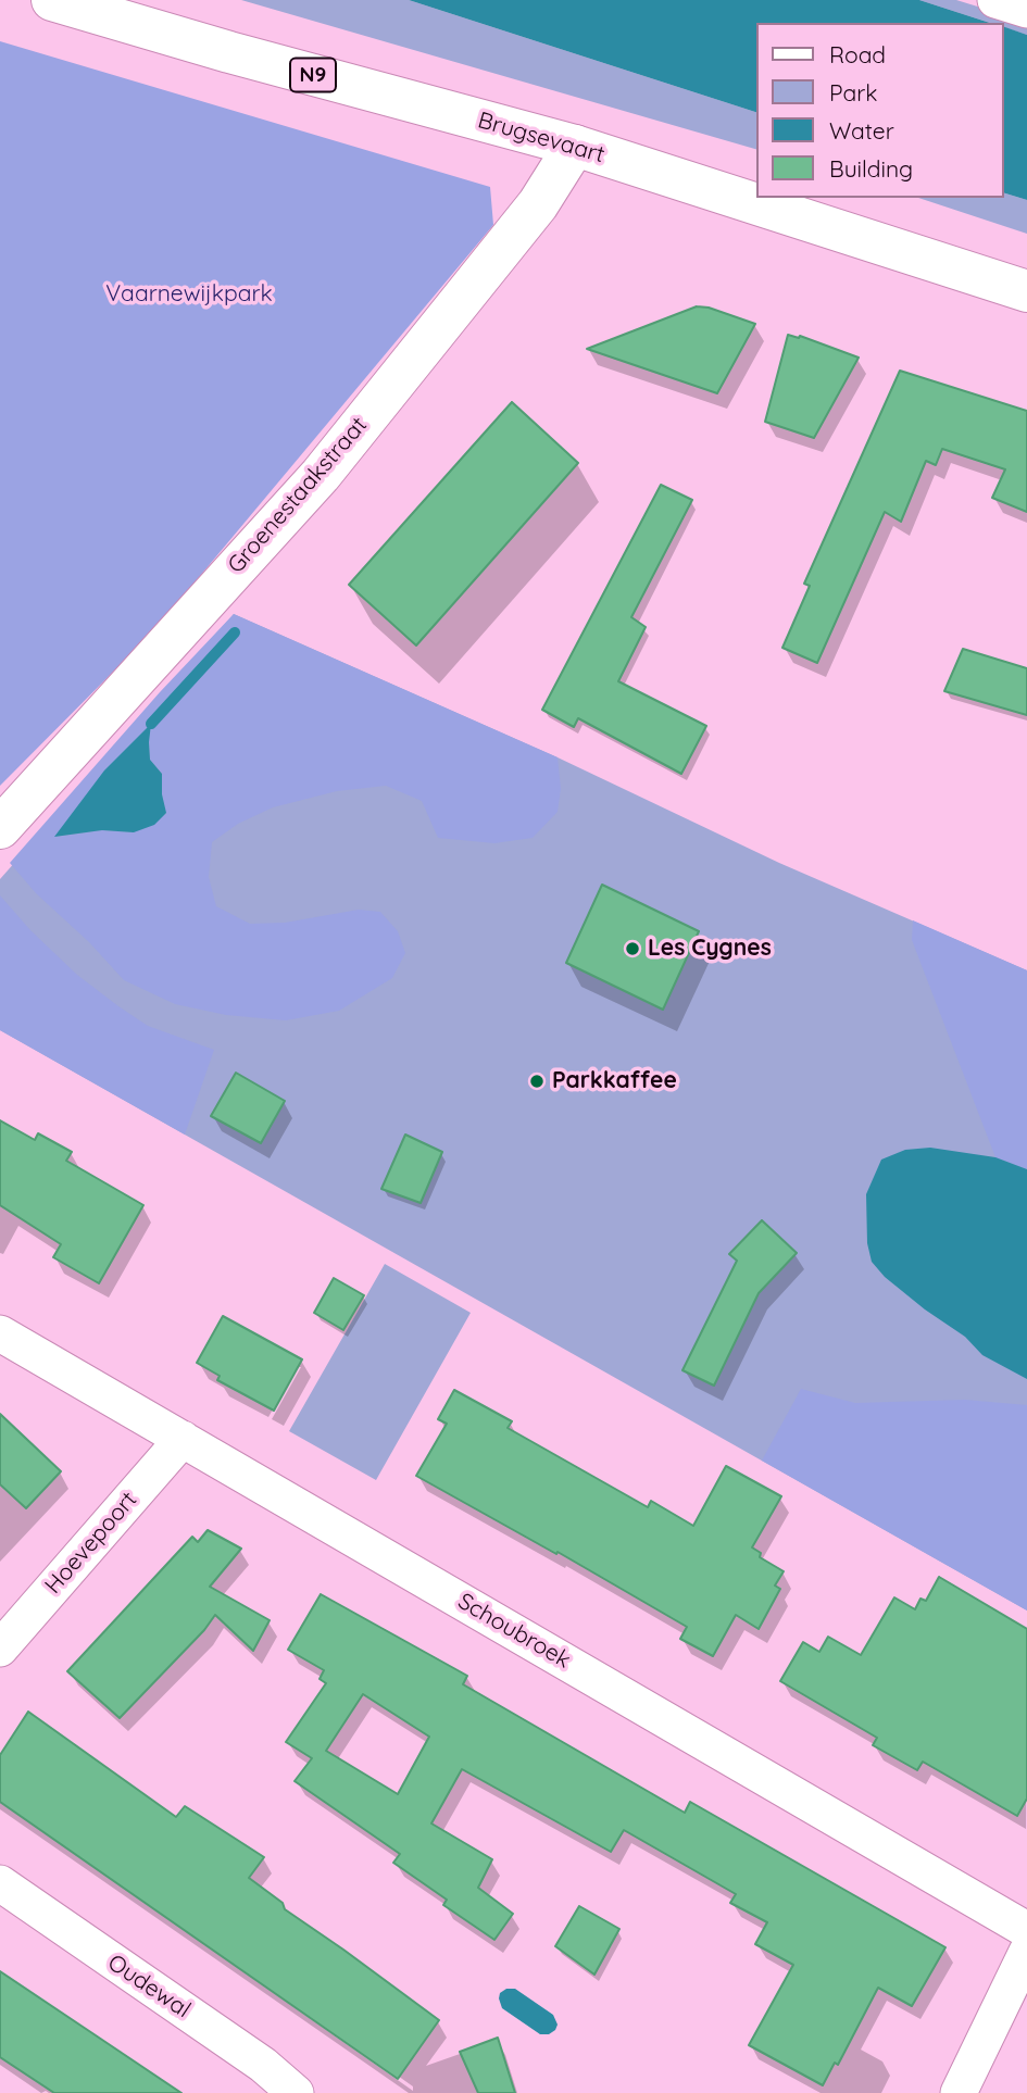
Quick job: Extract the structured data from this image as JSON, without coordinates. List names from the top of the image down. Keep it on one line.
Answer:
{"streets":{"main road":["N9","Brugsevaart","Groenestaakstraat"],"street":["Hoevepoort","Schoubroek","Oudewal"]},"crossings":[["Brugsevaart","Groenestaakstraat"],["Hoevepoort","Schoubroek"]],"parks":["Vaarnewijkpark"],"places":["Les Cygnes","Parkkaffee"],"legend":["Road","Park","Water","Building"]}
